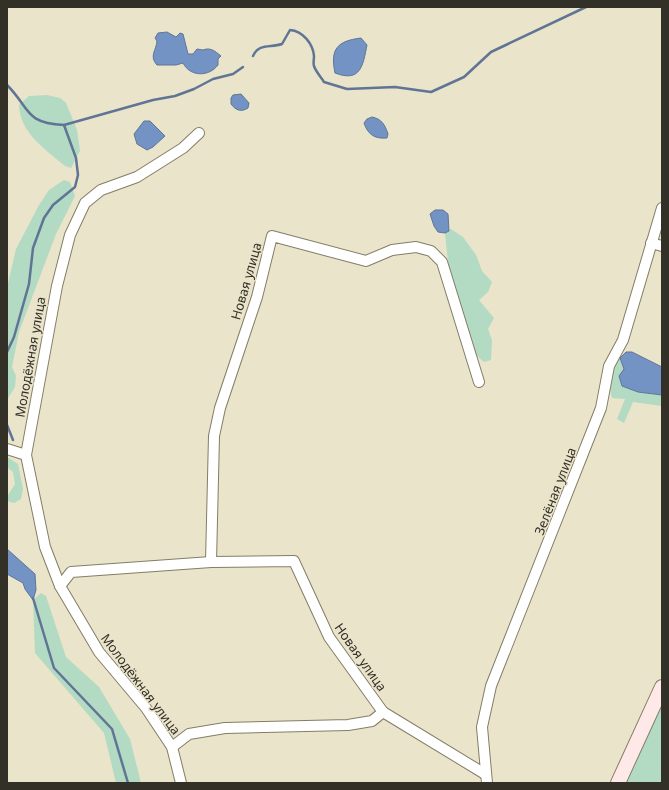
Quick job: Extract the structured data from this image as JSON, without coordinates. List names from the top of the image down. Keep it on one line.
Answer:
{"streets":{"street":["Новая улица","Молодёжная улица","Зелёная улица"]},"crossings":[["Новая улица","Молодёжная улица"],["Новая улица","Зелёная улица"]]}
